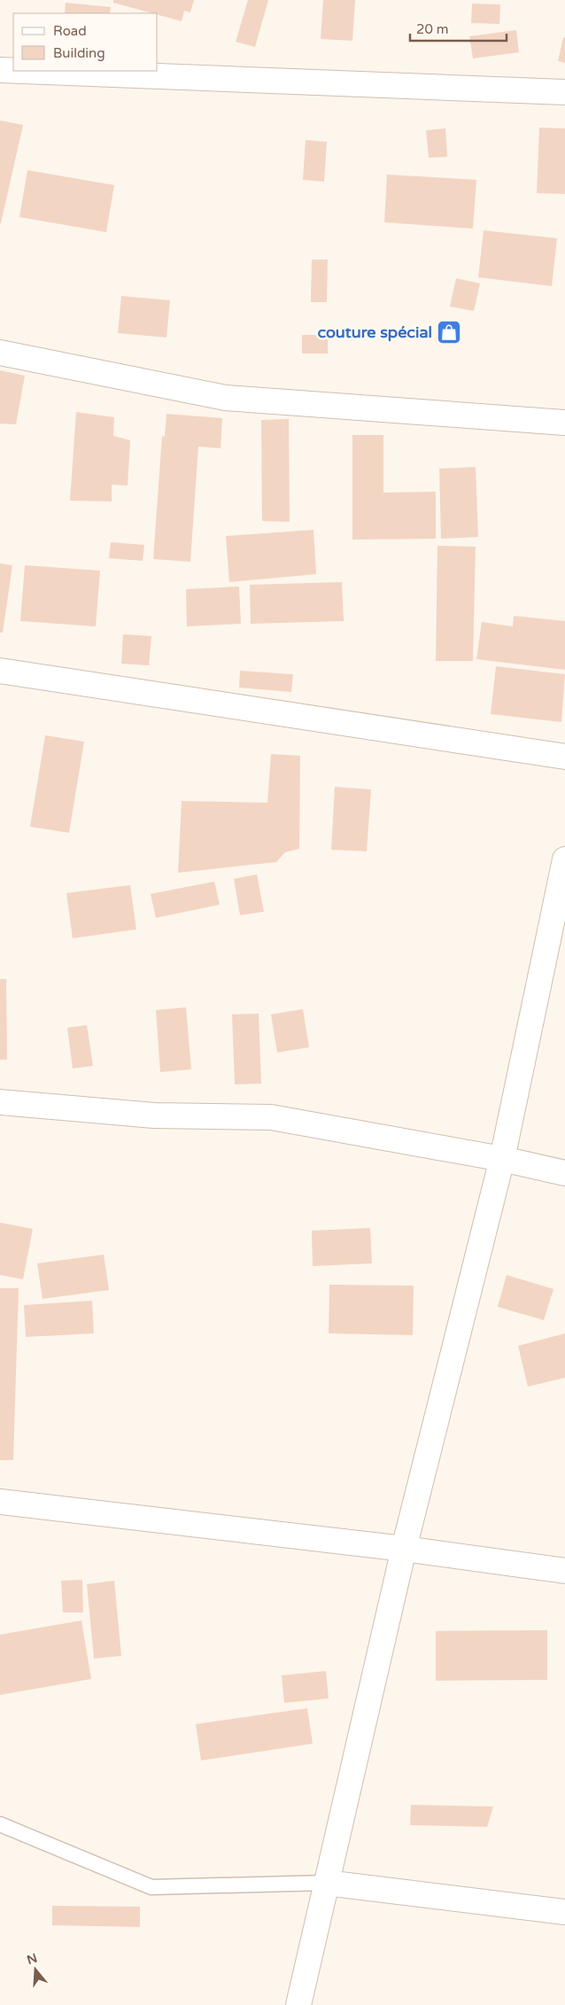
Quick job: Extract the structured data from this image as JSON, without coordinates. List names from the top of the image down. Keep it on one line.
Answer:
{"places":{"shop":["couture spécial"]},"legend":["Road","Building"],"scale_bar":"20 m","north":"top"}
